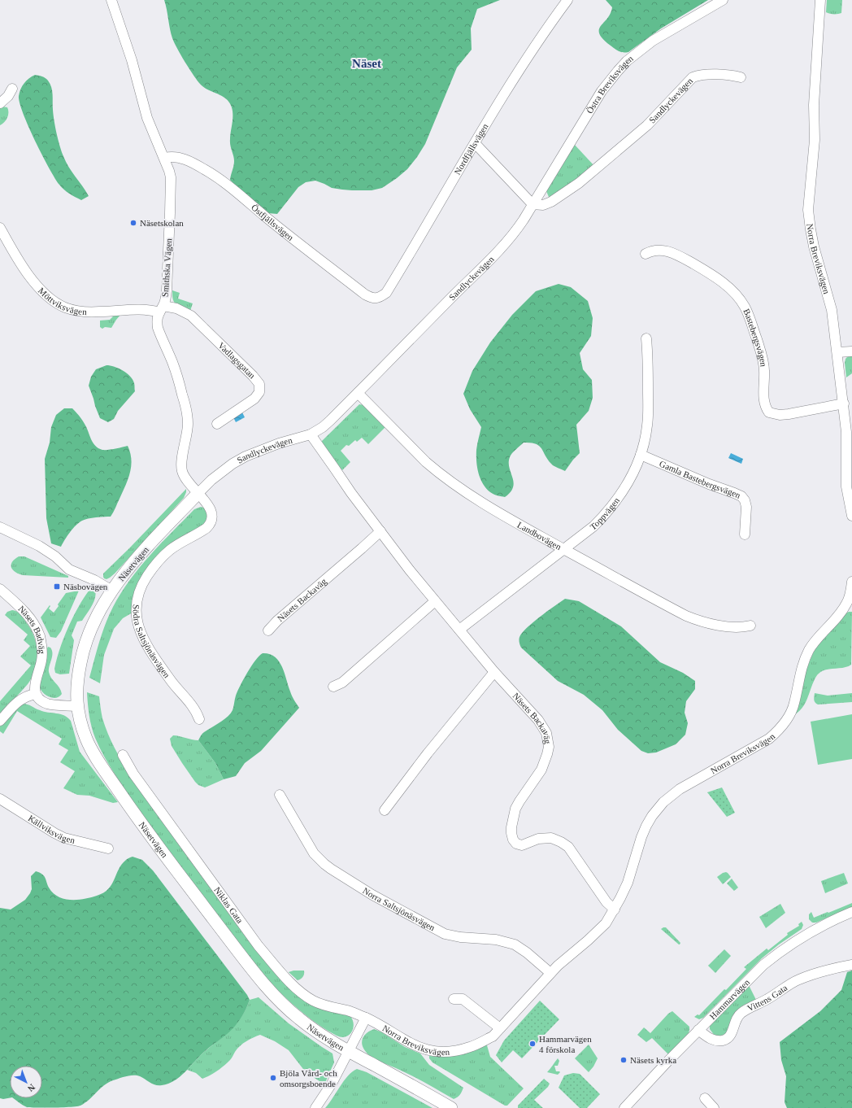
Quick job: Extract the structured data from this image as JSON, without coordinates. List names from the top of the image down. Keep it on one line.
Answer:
{"streets":{"street":["Östra Breviksvägen","Sandlyckevägen","Nordfjällsvägen","Östfjällsvägen","Norra Breviksvägen","Smithska Vägen","Möttviksvägen","Bastebergsvägen","Vadlagsgatan","Gamla Bastebergsvägen","Toppvägen","Landbovägen","Näsetvägen","Näsets Backaväg","Näsets Badväg","Södra Saltsjönäsvägen","Källviksvägen","Niklas Gata","Norra Saltsjönäsvägen","Vittens Gata","Hammarvägen"]},"crossings":[["Östra Breviksvägen","Sandlyckevägen"],["Sandlyckevägen","Smithska Vägen"],["Sandlyckevägen","Landbovägen"],["Sandlyckevägen","Näsetvägen"],["Sandlyckevägen","Näsets Backaväg"],["Sandlyckevägen","Södra Saltsjönäsvägen"],["Nordfjällsvägen","Östfjällsvägen"],["Östfjällsvägen","Smithska Vägen"],["Norra Breviksvägen","Bastebergsvägen"],["Norra Breviksvägen","Näsets Backaväg"],["Norra Breviksvägen","Niklas Gata"],["Norra Breviksvägen","Norra Saltsjönäsvägen"],["Smithska Vägen","Möttviksvägen"],["Smithska Vägen","Vadlagsgatan"],["Smithska Vägen","Näsetvägen"],["Smithska Vägen","Södra Saltsjönäsvägen"],["Möttviksvägen","Vadlagsgatan"],["Gamla Bastebergsvägen","Toppvägen"],["Toppvägen","Landbovägen"],["Toppvägen","Näsets Backaväg"],["Näsetvägen","Södra Saltsjönäsvägen"],["Vittens Gata","Hammarvägen"]],"districts":["Näset"],"places":{"other":["Näsetskolan","Hammarvägen 4 förskola","Näsets kyrka","Bjöla Vård- och omsorgsboende"],"transit":["Näsbovägen"]},"north":"bottom right"}
